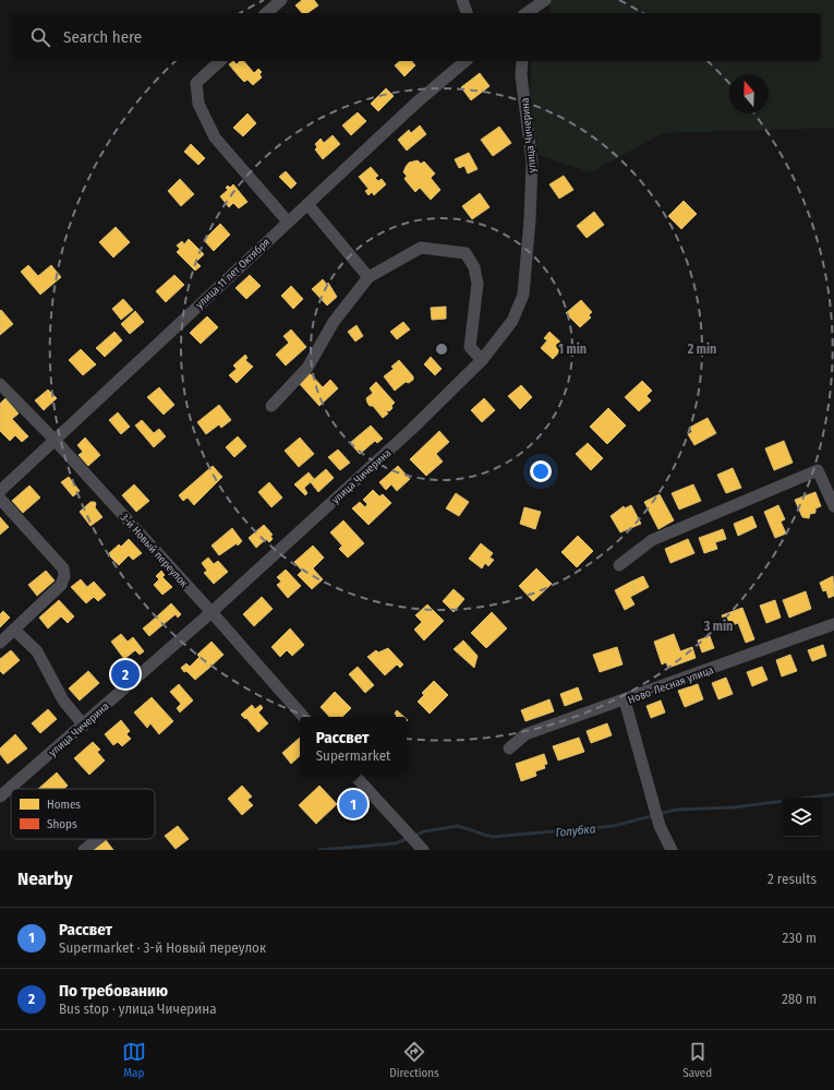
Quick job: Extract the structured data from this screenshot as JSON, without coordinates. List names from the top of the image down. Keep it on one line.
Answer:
{"streets":{"street":["улица Чичерина","улица 11 лет Октября","3-й Новый переулок","Ново-Лесная улица"]},"crossings":[["улица Чичерина","3-й Новый переулок"],["улица 11 лет Октября","3-й Новый переулок"]],"water":["Голубка"],"legend":["Homes","Shops"],"north":"top","page":{"search":"Search here","pins":["2","1"],"popup":["Рассвет","Supermarket"],"heading":["Nearby","2 results"],"list":[{"mark":"1","name":"Рассвет","note":"Supermarket · 3-й Новый переулок","value":"230 m"},{"mark":"2","name":"По требованию","note":"Bus stop · улица Чичерина","value":"280 m"}],"nav":["Map","Directions","Saved"]},"rings":["1 min","2 min","3 min"]}
